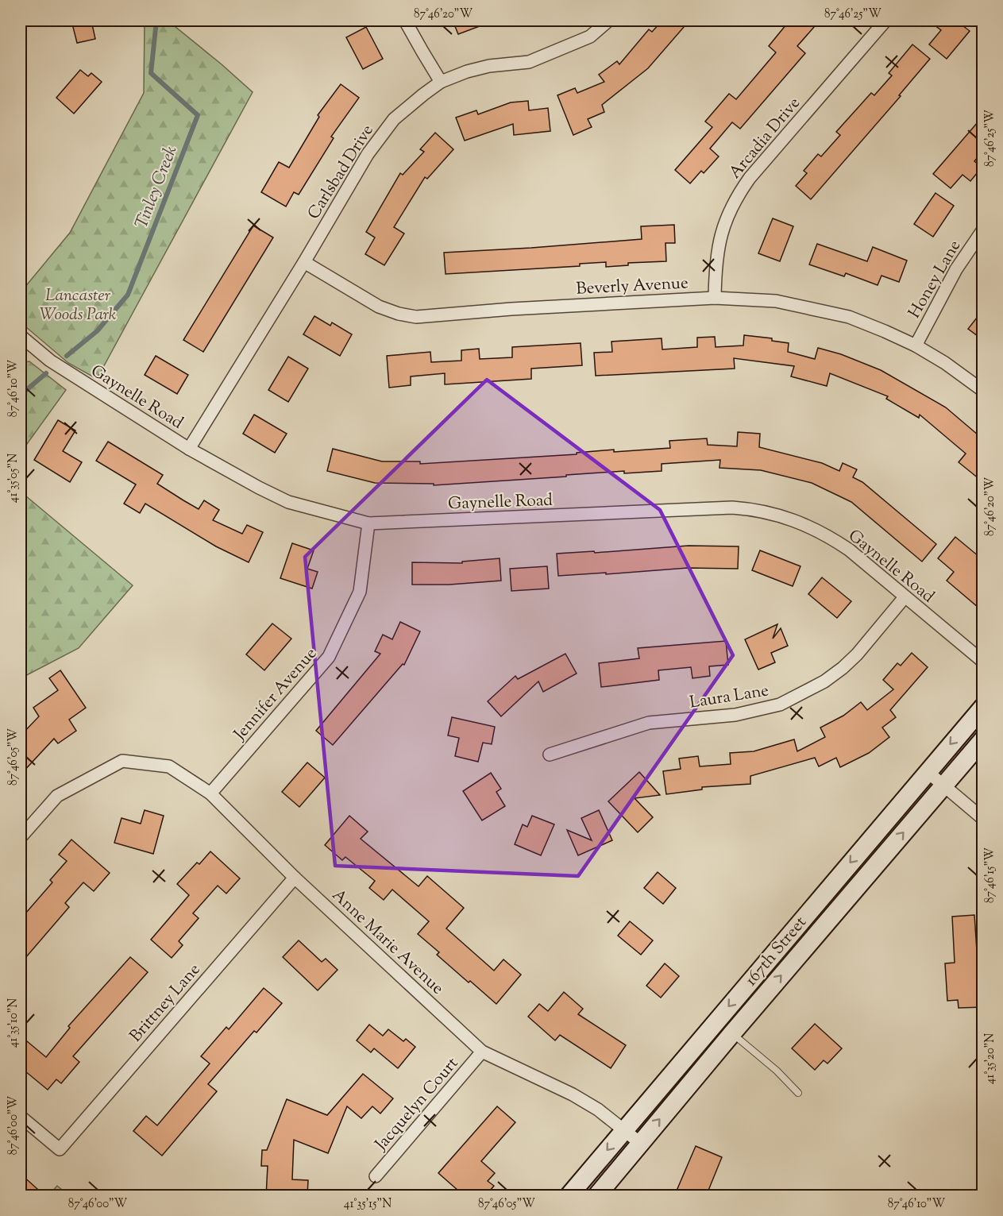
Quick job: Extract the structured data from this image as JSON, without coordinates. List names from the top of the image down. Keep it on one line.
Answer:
{"streets":{"main road":["167th Street"],"street":["Arcadia Drive","Carlsbad Drive","Honey Lane","Beverly Avenue","Gaynelle Road","Jennifer Avenue","Laura Lane","Anne Marie Avenue","Brittney Lane","Jacquelyn Court"]},"crossings":[["Arcadia Drive","Beverly Avenue"],["Carlsbad Drive","Beverly Avenue"],["Carlsbad Drive","Gaynelle Road"],["Honey Lane","Beverly Avenue"],["Gaynelle Road","Jennifer Avenue"],["Gaynelle Road","Laura Lane"],["Jennifer Avenue","Anne Marie Avenue"],["Anne Marie Avenue","167th Street"],["Anne Marie Avenue","Brittney Lane"],["Anne Marie Avenue","Jacquelyn Court"]],"water":["Tinley Creek"],"parks":["Lancaster Woods Park"],"coordinates":["87°46'20\"W","87°46'25\"W","87°46'10\"W","41°35'05\"N","87°46'05\"W","87°46'15\"W","41°35'10\"N","41°35'20\"N","87°46'00\"W","41°35'15\"N"]}
